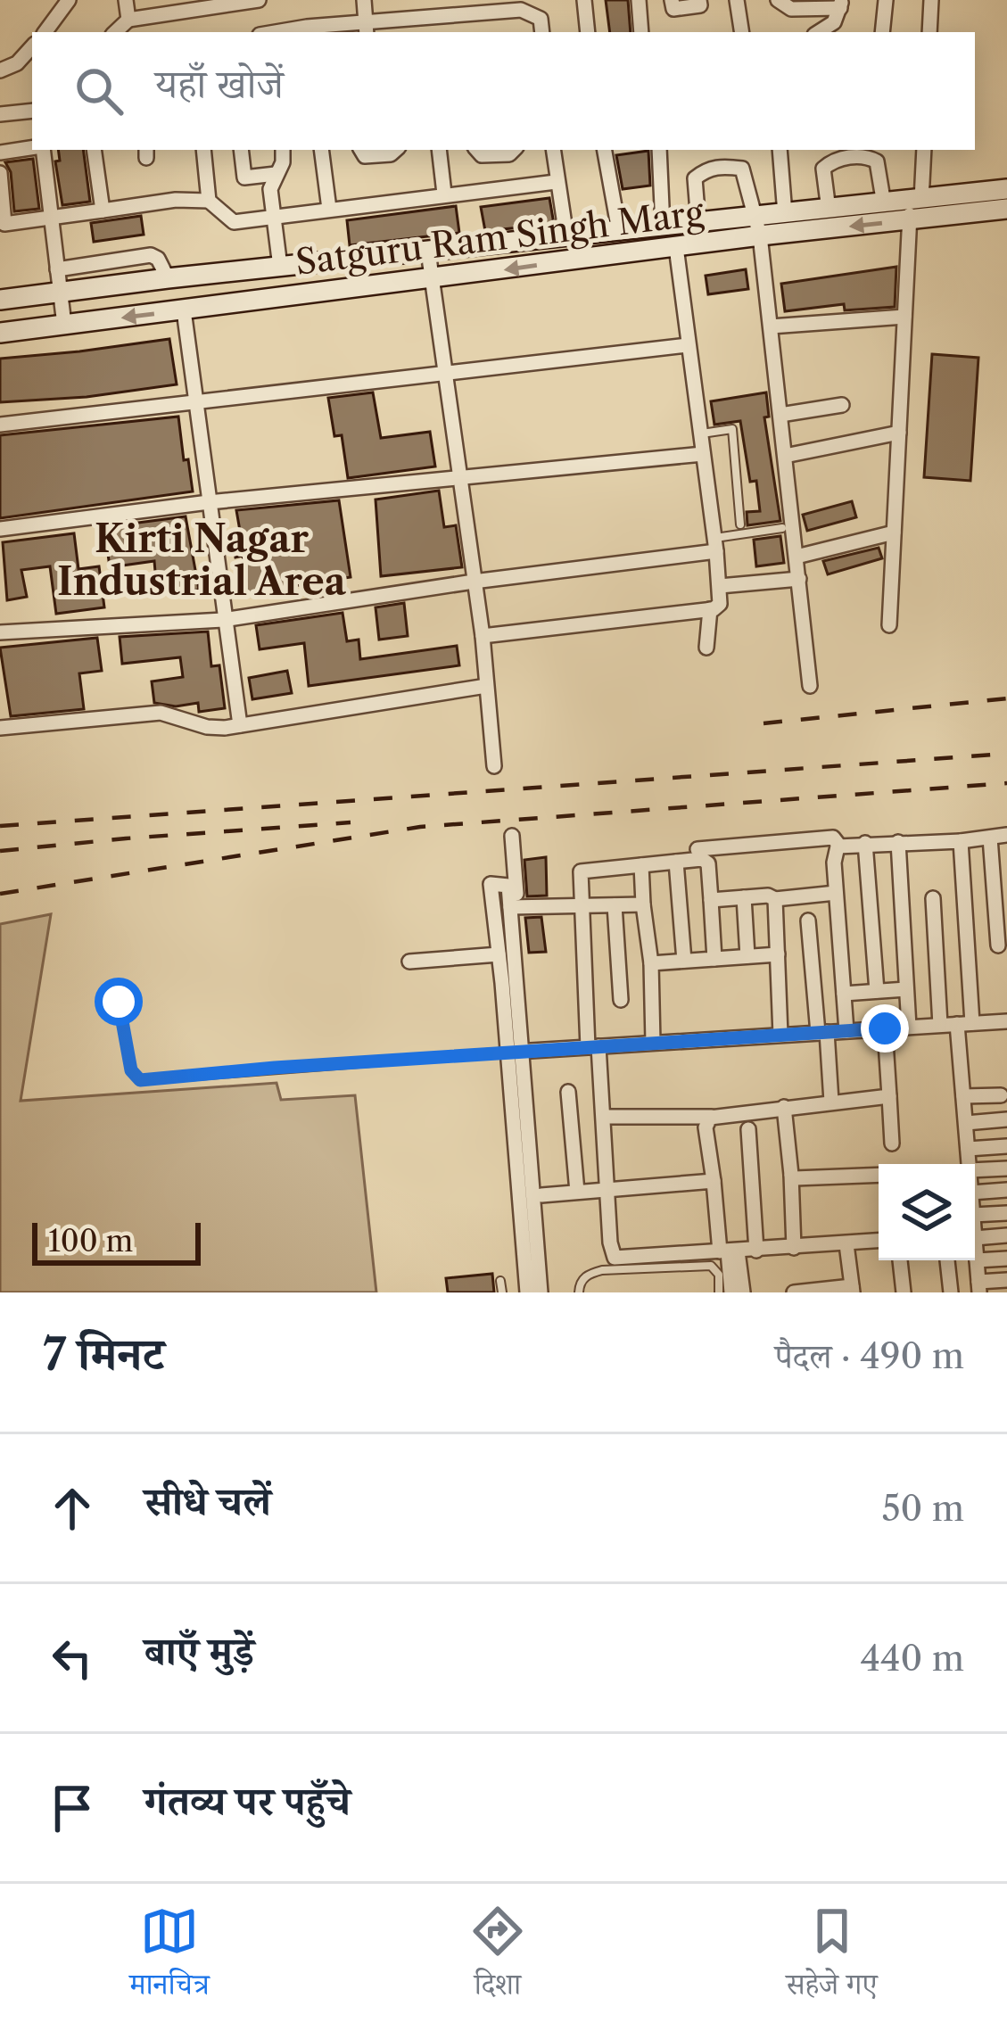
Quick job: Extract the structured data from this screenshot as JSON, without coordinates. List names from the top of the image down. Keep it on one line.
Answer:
{"streets":{"main road":["Satguru Ram Singh Marg"]},"districts":["Kirti Nagar Industrial Area"],"scale_bar":"100 m","page":{"search":"यहाँ खोजें","scale":"100 m","heading":["7 मिनट","पैदल · 490 m"],"list":[["सीधे चलें","50 m"],["बाएँ मुड़ें","440 m"],"गंतव्य पर पहुँचे"],"nav":["मानचित्र","दिशा","सहेजे गए"]}}
